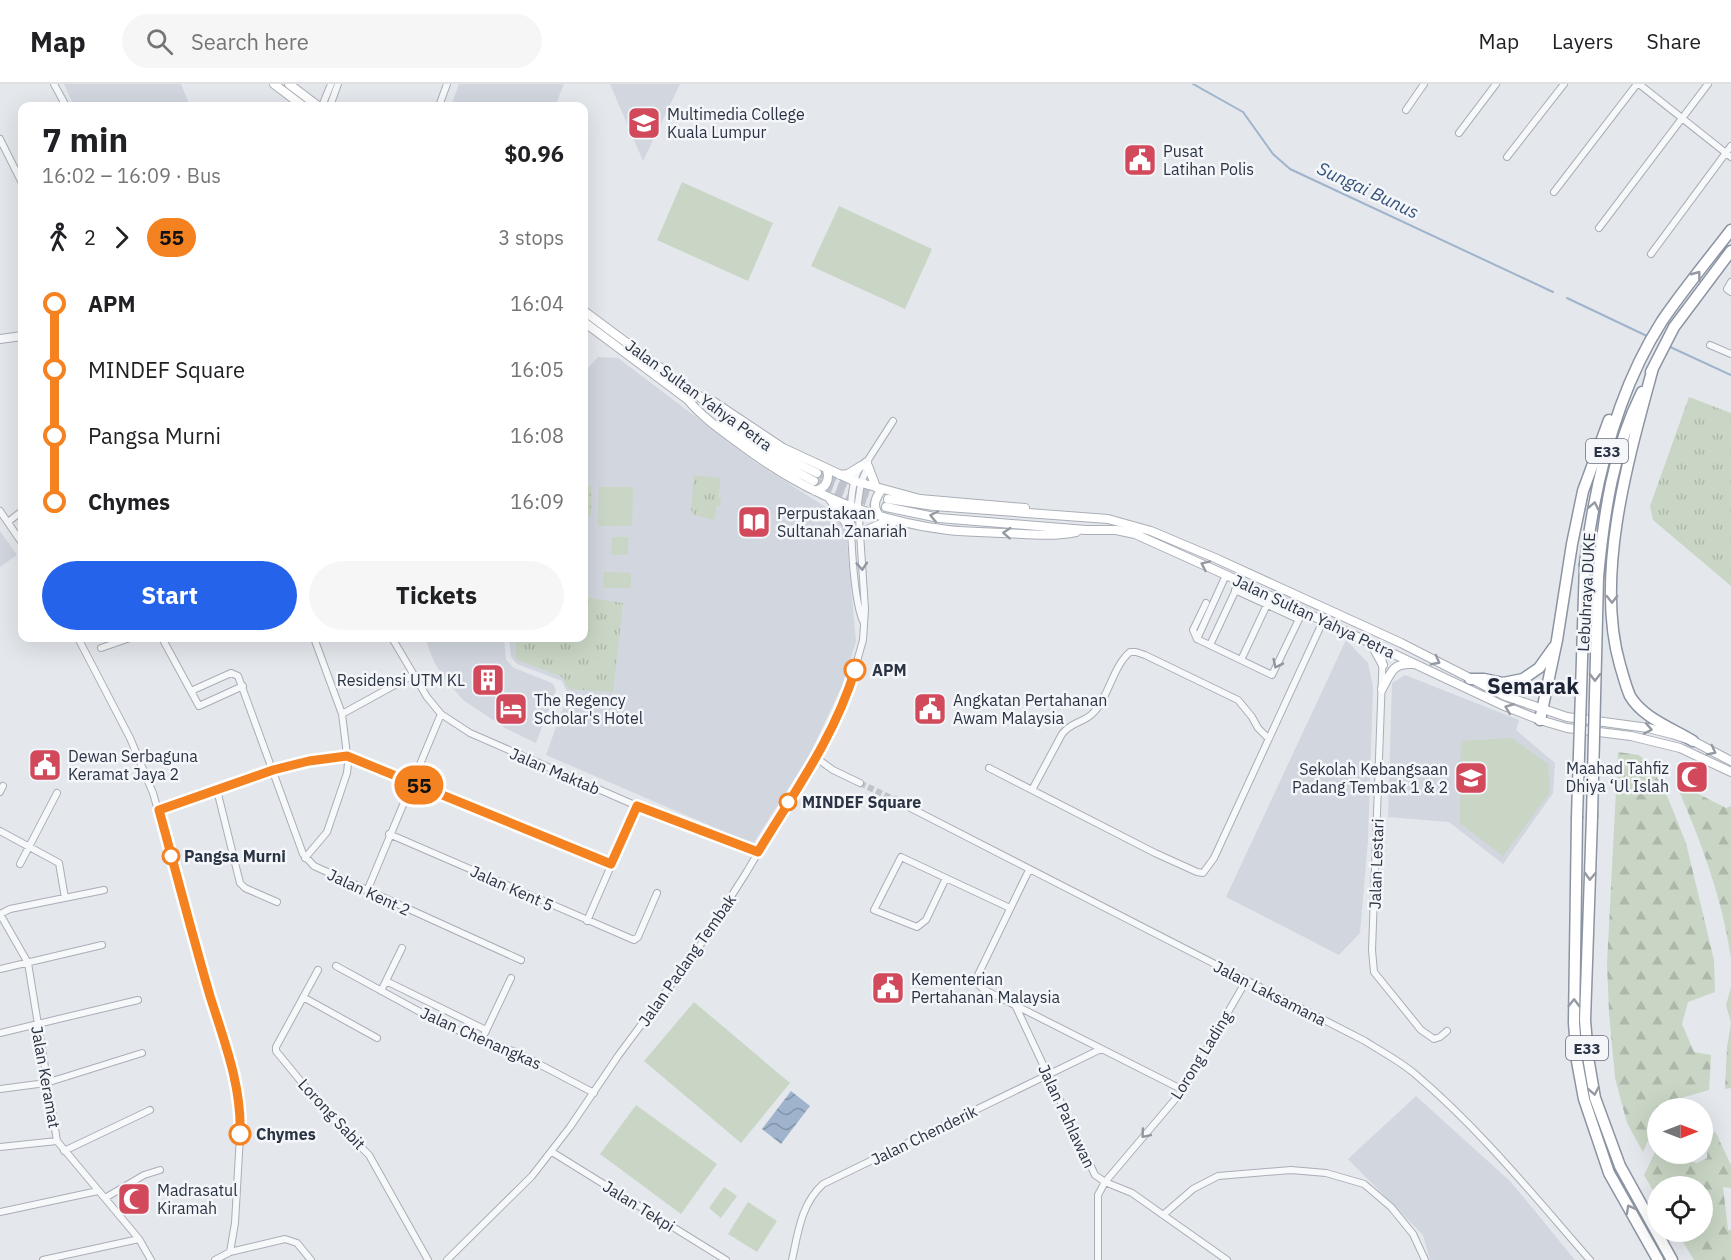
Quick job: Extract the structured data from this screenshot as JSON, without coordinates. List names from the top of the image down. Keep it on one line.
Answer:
{"streets":{"highway":["E33","Lebuhraya DUKE"],"main road":["Jalan Sultan Yahya Petra"],"street":["Jalan Maktab","Jalan Lestari","Jalan Kent 5","Jalan Kent 2","Jalan Padang Tembak","Jalan Laksamana","Jalan Chenangkas","Lorong Lading","Jalan Keramat","Lorong Sabit","Jalan Pahlawan","Jalan Chenderik","Jalan Tekpi"]},"crossings":[["Jalan Sultan Yahya Petra","Jalan Lestari"],["Jalan Maktab","Jalan Padang Tembak"],["Jalan Padang Tembak","Jalan Chenangkas"],["Jalan Padang Tembak","Jalan Tekpi"],["Jalan Laksamana","Lorong Lading"],["Lorong Lading","Jalan Pahlawan"],["Jalan Pahlawan","Jalan Chenderik"]],"one_way":["Lorong Lading"],"districts":["Semarak"],"water":["Sungai Bunus"],"places":{"school or university":["Multimedia College Kuala Lumpur","Sekolah Kebangsaan Padang Tembak 1 & 2"],"public building":["Pusat Latihan Polis","Angkatan Pertahanan Awam Malaysia","Dewan Serbaguna Keramat Jaya 2","Kementerian Pertahanan Malaysia"],"library":["Perpustakaan Sultanah Zanariah"],"other":["APM","MINDEF Square","Pangsa Murni","Chymes"],"building":["Residensi UTM KL"],"hotel":["The Regency Scholar's Hotel"],"mosque":["Maahad Tahfiz Dhiya ‘Ul Islah","Madrasatul Kiramah"]},"lines":["bus line 55"],"north":"right","page":{"header":"Map","search":"Search here","nav":["Map","Layers","Share"],"on_map":"55","heading":["7 min","16:02 – 16:09 · Bus","$0.96"],"legs":["2","55","3 stops"],"list":[{"name":"APM","value":"16:04"},{"name":"MINDEF Square","value":"16:05"},{"name":"Pangsa Murni","value":"16:08"},{"name":"Chymes","value":"16:09"}],"buttons":["Start","Tickets"]}}
